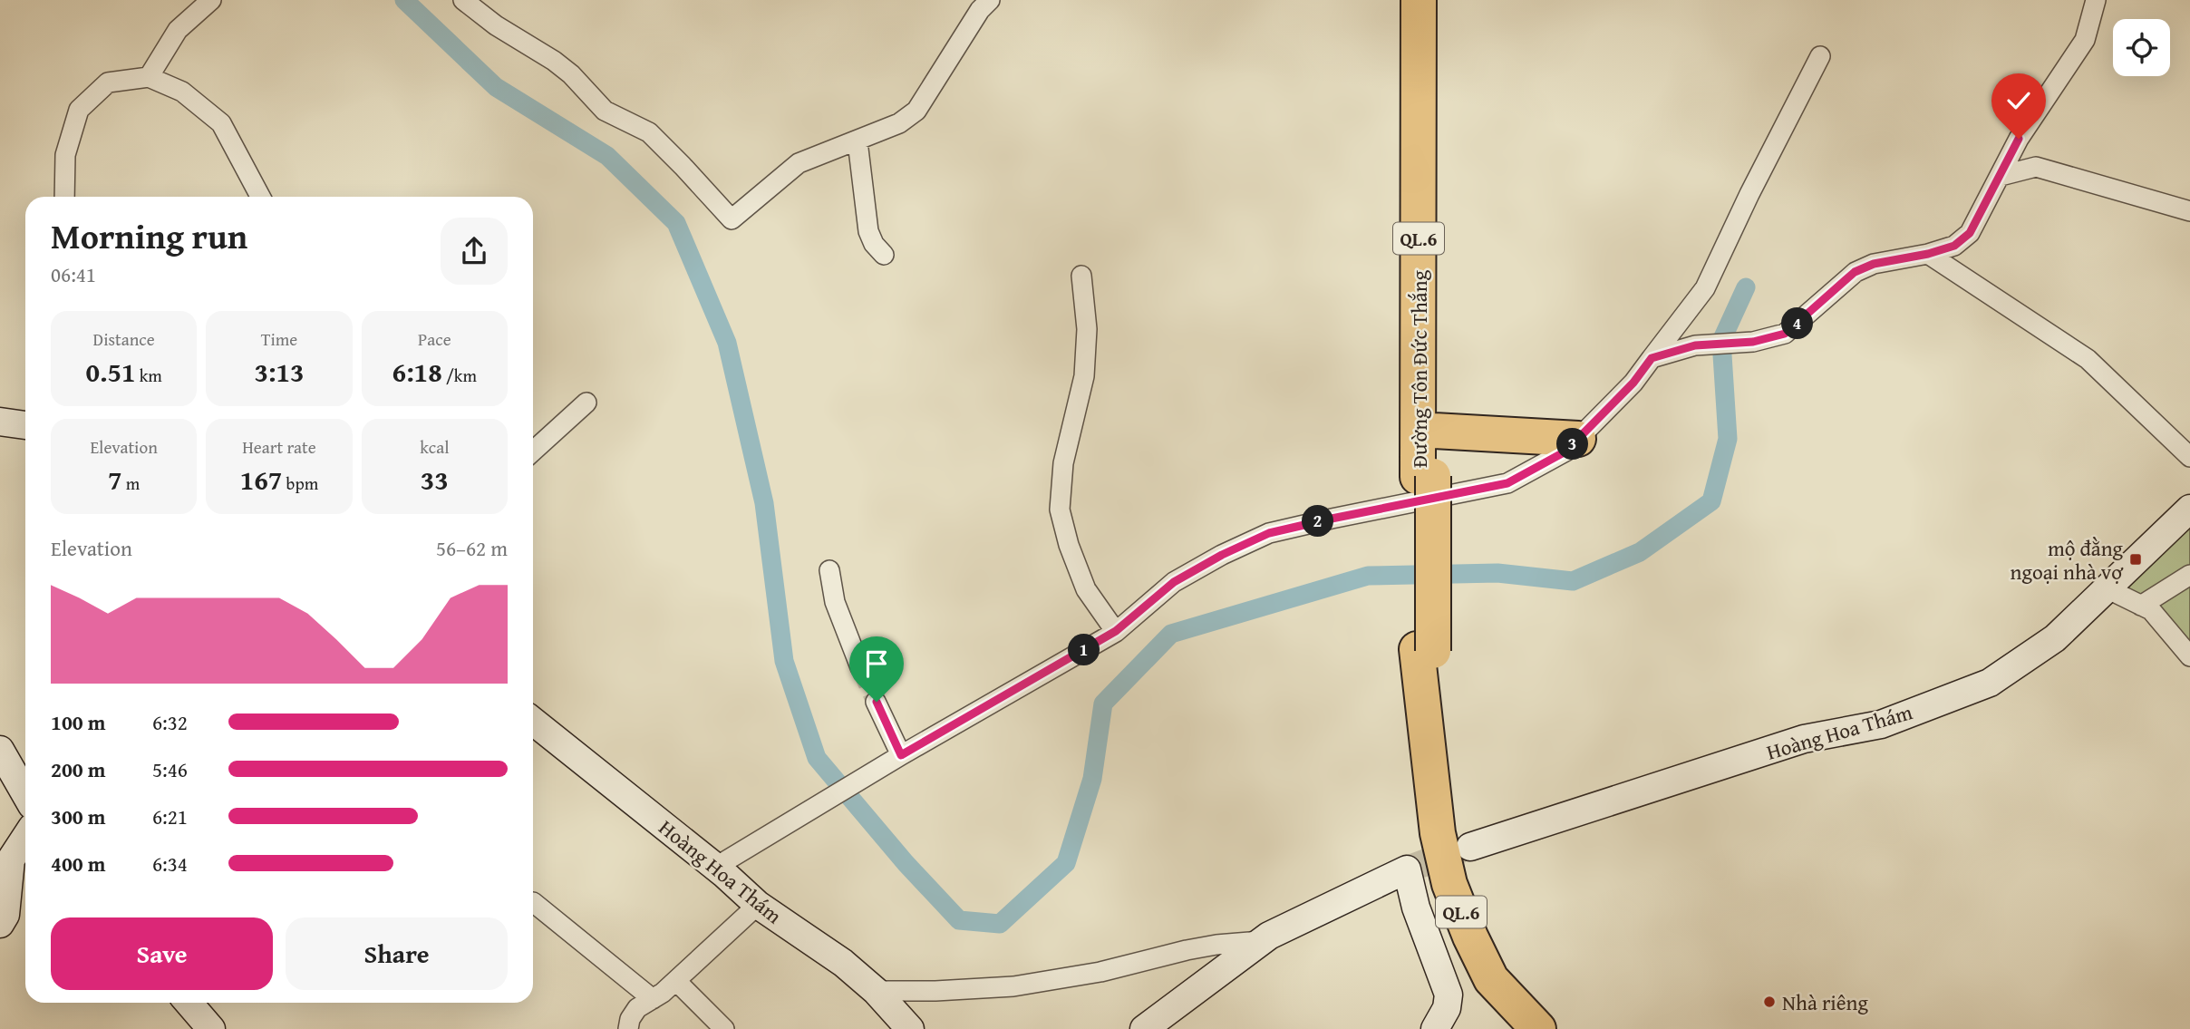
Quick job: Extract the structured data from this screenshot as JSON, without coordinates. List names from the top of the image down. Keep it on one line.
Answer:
{"streets":{"highway":["QL.6","Đường Tôn Đức Thắng"],"street":["Hoàng Hoa Thám"]},"places":{"transit":["mộ đằng ngoại nhà vợ"],"other":["Nhà riêng"]},"page":{"heading":["Morning run","06:41"],"stats":[["Distance","0.51 km"],["Time","3:13"],["Pace","6:18 /km"],["Elevation","7 m"],["Heart rate","167 bpm"],["kcal","33"]],"pins":["4","3","2","1"],"chart":["Elevation","56–62 m"],"list":[{"name":"100 m","note":"6:32"},{"name":"200 m","note":"5:46"},{"name":"300 m","note":"6:21"},{"name":"400 m","note":"6:34"}],"buttons":["Save","Share"]}}
